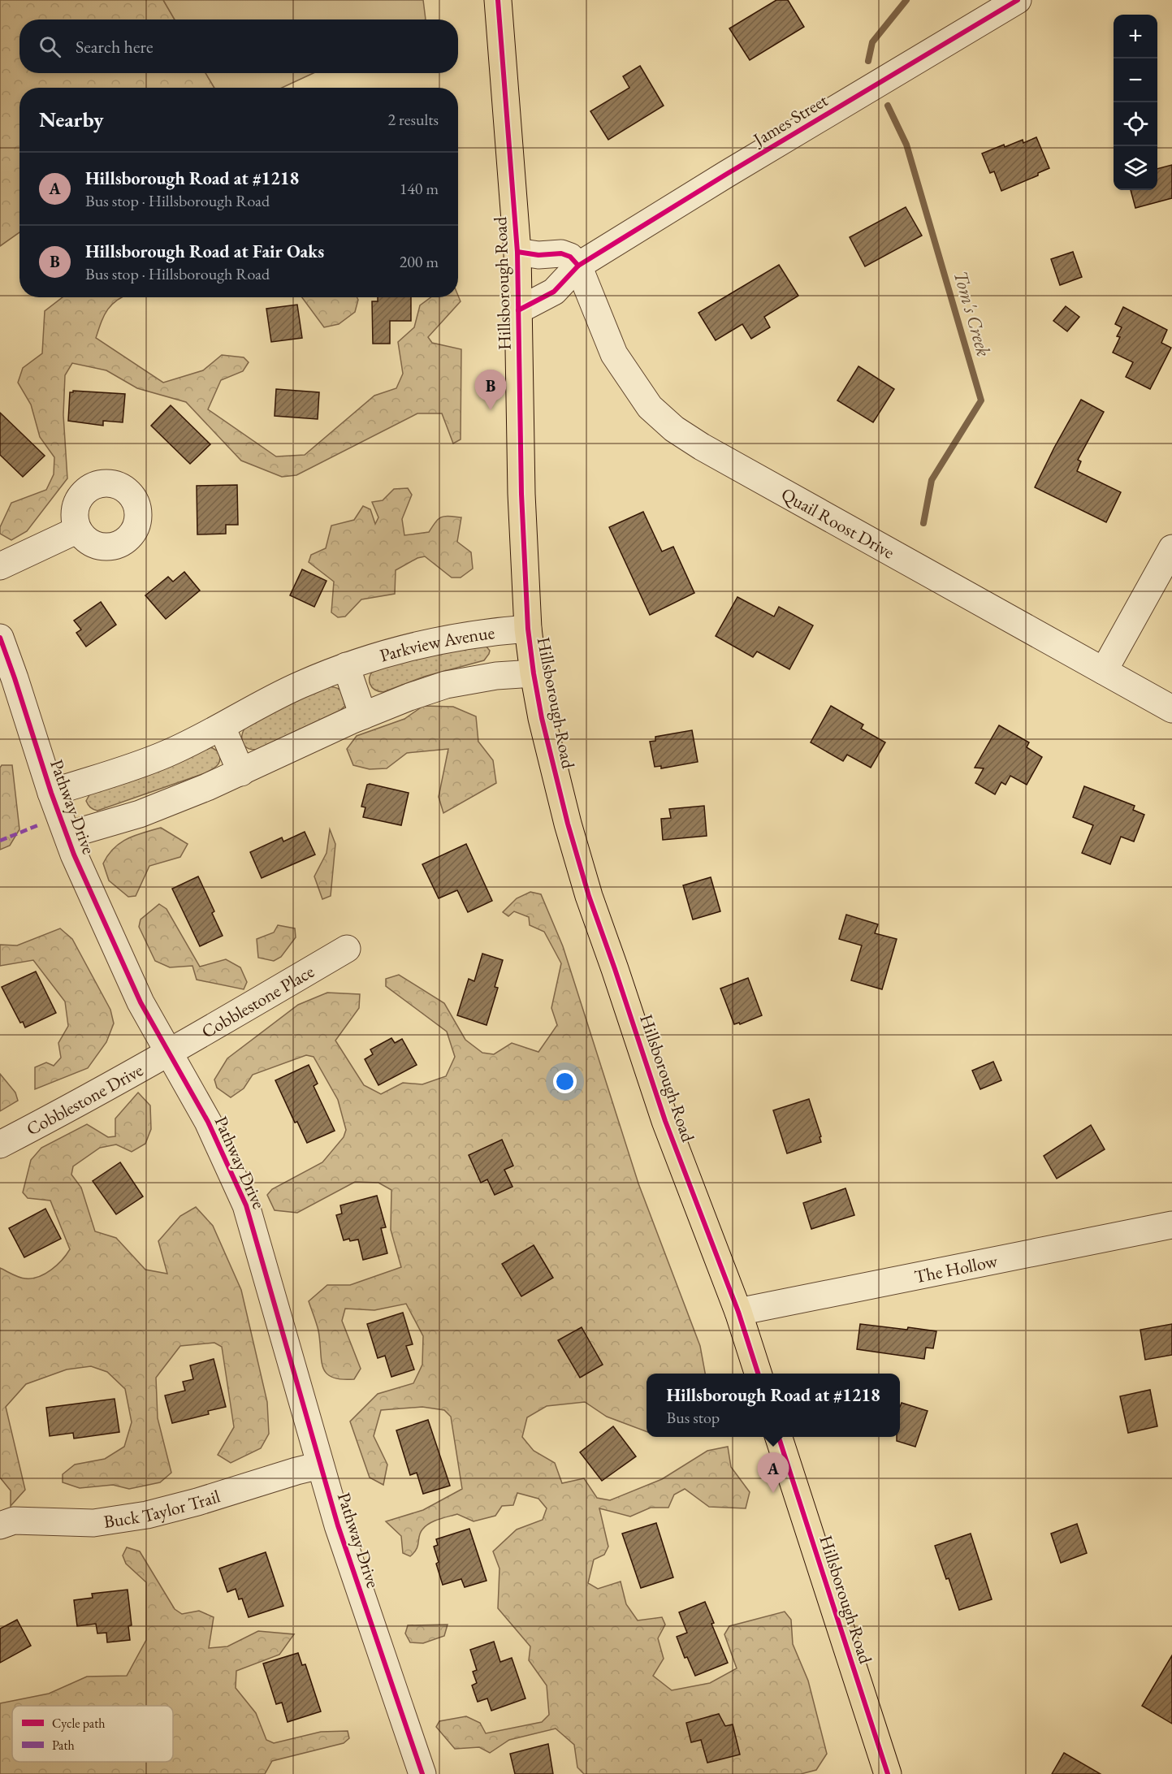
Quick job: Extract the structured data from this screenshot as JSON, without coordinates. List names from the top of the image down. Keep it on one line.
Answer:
{"streets":{"main road":["Hillsborough Road"],"street":["James Street","Quail Roost Drive","Parkview Avenue","Pathway Drive","Cobblestone Place","Cobblestone Drive","The Hollow","Buck Taylor Trail"]},"crossings":[["James Street","Hillsborough Road"],["James Street","Quail Roost Drive"],["Hillsborough Road","Parkview Avenue"],["Hillsborough Road","The Hollow"],["Parkview Avenue","Pathway Drive"],["Pathway Drive","Cobblestone Place"],["Pathway Drive","Cobblestone Drive"],["Pathway Drive","Buck Taylor Trail"],["Cobblestone Place","Cobblestone Drive"]],"water":["Tom's Creek"],"legend":["Cycle path","Path"],"page":{"map_buttons":["+","−"],"search":"Search here","heading":["Nearby","2 results"],"list":[{"mark":"A","name":"Hillsborough Road at #1218","note":"Bus stop · Hillsborough Road","value":"140 m"},{"mark":"B","name":"Hillsborough Road at Fair Oaks","note":"Bus stop · Hillsborough Road","value":"200 m"}],"pins":["B","A"],"popup":["Hillsborough Road at #1218","Bus stop"]}}
